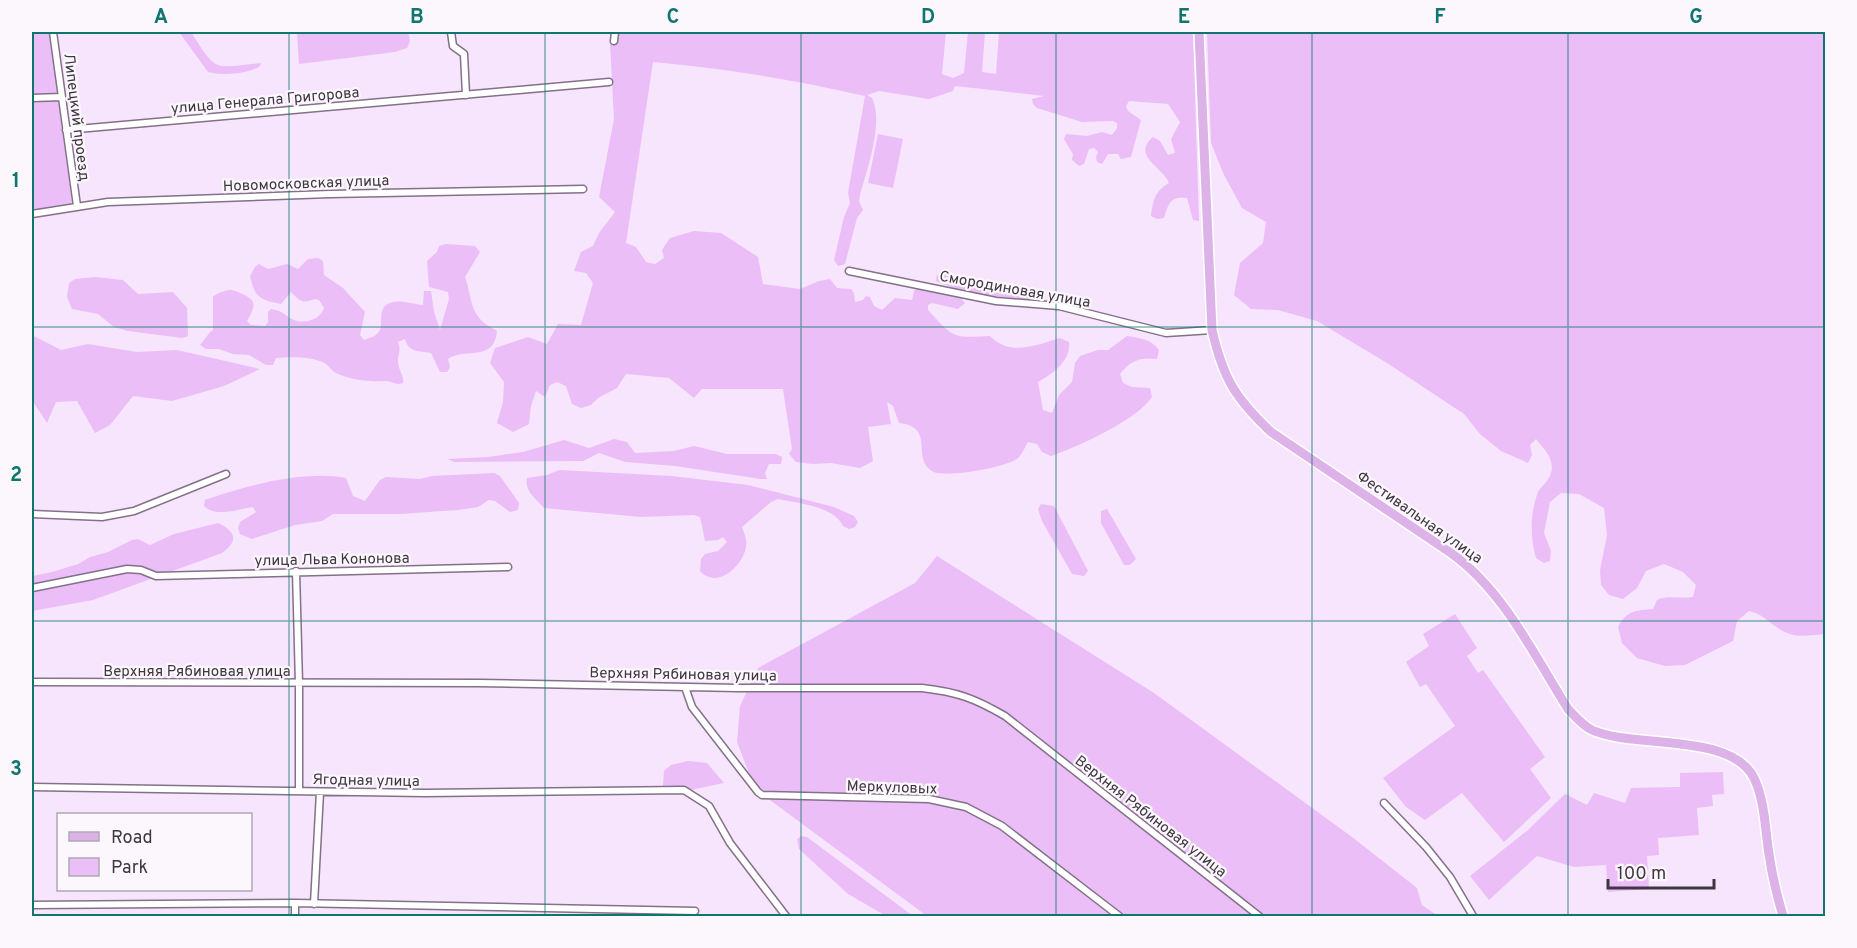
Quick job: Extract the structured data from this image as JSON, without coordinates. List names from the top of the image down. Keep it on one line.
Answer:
{"streets":{"main road":["Фестивальная улица"],"street":["улица Генерала Григорова","Липецкий проезд","Новомосковская улица","Смородиновая улица","улица Льва Кононова","Верхняя Рябиновая улица","Ягодная улица","Меркуловых"]},"crossings":[["улица Генерала Григорова","Липецкий проезд"],["Липецкий проезд","Новомосковская улица"],["Смородиновая улица","Фестивальная улица"],["Верхняя Рябиновая улица","Меркуловых"]],"legend":["Road","Park"],"scale_bar":"100 m","grid":{"columns":["A","B","C","D","E","F","G"],"rows":["1","2","3"]}}
